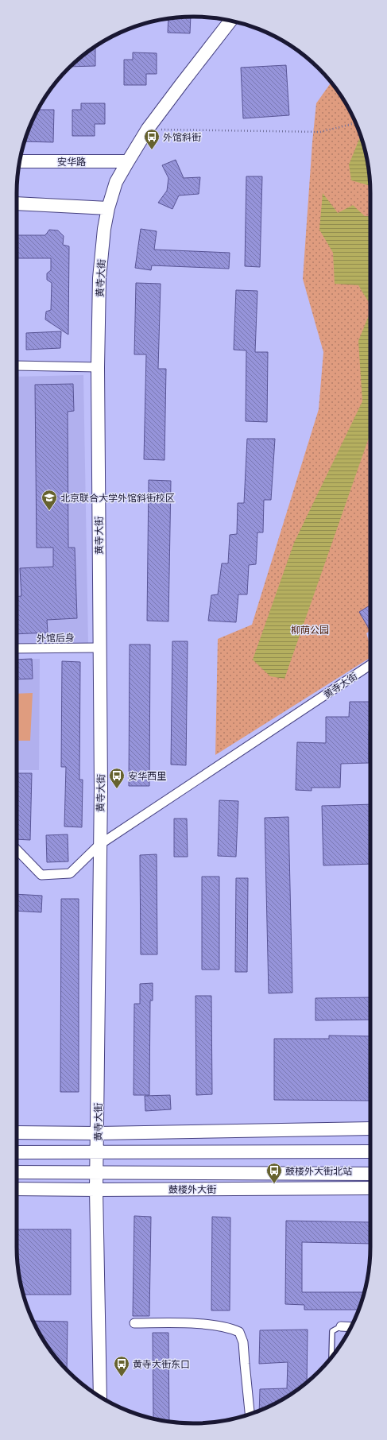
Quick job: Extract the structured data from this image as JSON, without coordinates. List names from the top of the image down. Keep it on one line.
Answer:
{"streets":{"street":["安华路","黄寺大街","外馆后身","鼓楼外大街"]},"crossings":[["安华路","黄寺大街"],["黄寺大街","外馆后身"],["黄寺大街","鼓楼外大街"]],"parks":["柳荫公园"],"places":{"bus stop":["外馆斜街","安华西里","鼓楼外大街北站","黄寺大街东口"],"school or university":["北京联合大学外馆斜街校区"]}}
